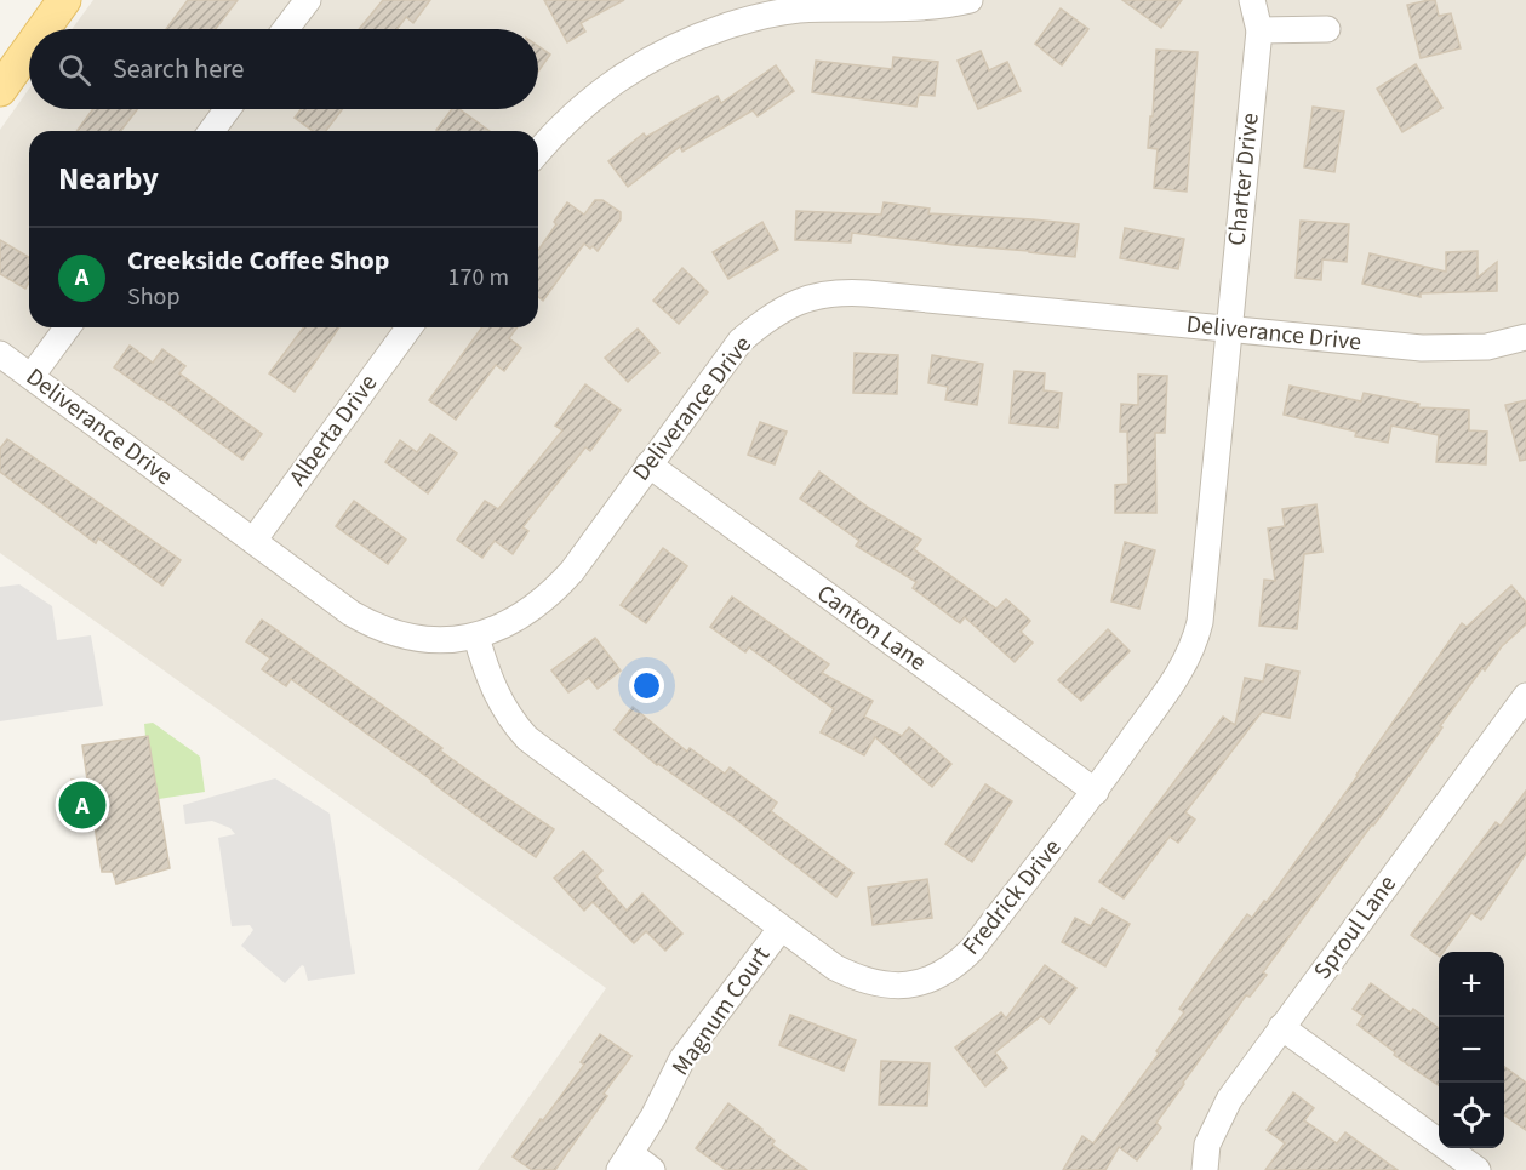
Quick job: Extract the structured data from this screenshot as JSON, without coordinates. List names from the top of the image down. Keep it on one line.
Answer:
{"streets":{"street":["Charter Drive","Deliverance Drive","Alberta Drive","Canton Lane","Fredrick Drive","Sproul Lane","Magnum Court"]},"crossings":[["Charter Drive","Deliverance Drive"],["Charter Drive","Fredrick Drive"],["Deliverance Drive","Alberta Drive"],["Deliverance Drive","Canton Lane"],["Deliverance Drive","Fredrick Drive"],["Canton Lane","Fredrick Drive"],["Fredrick Drive","Magnum Court"]],"page":{"search":"Search here","heading":"Nearby","list":[{"mark":"A","name":"Creekside Coffee Shop","note":"Shop","value":"170 m"}],"pins":"A","map_buttons":["+","−"]}}
